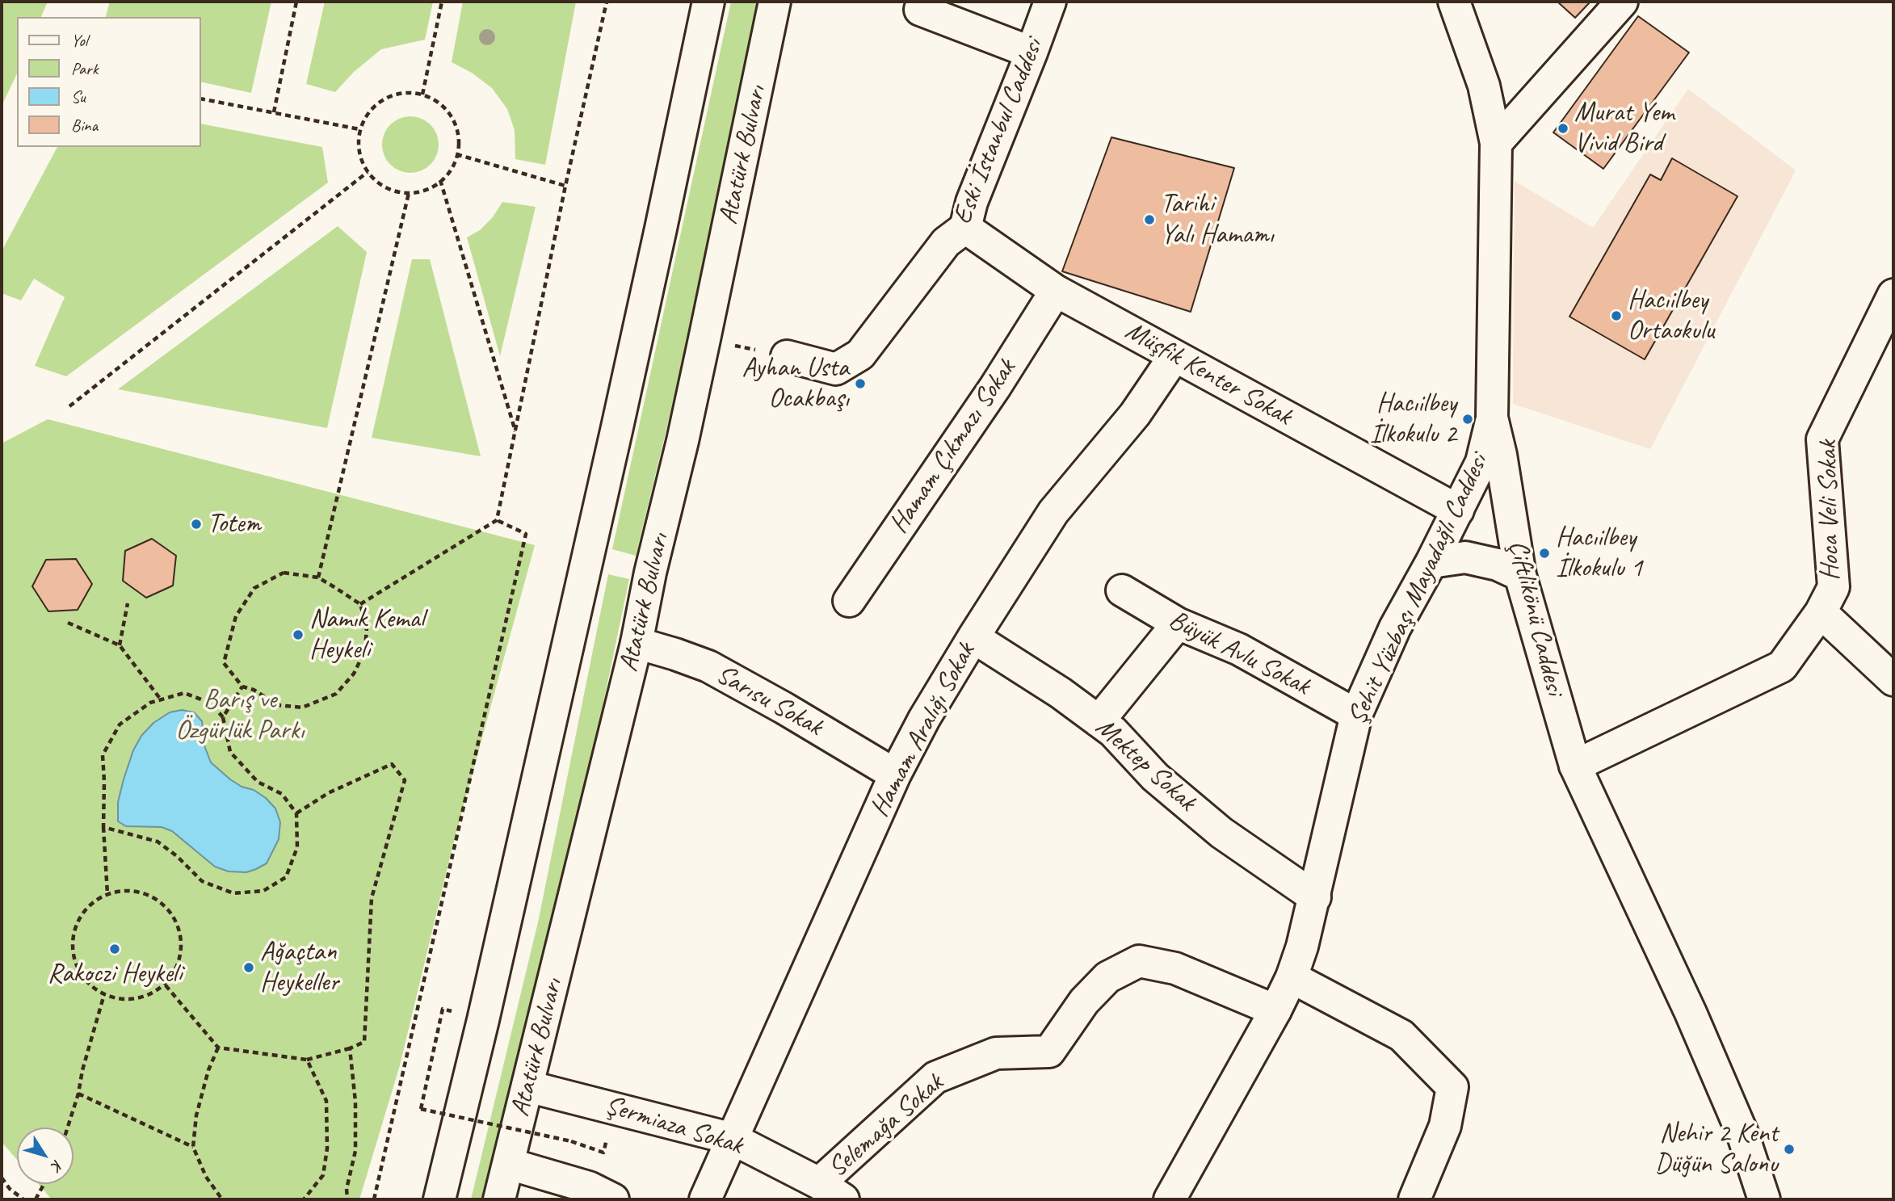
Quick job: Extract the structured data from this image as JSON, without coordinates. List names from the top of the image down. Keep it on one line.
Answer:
{"streets":{"street":["Eski İstanbul Caddesi","Atatürk Bulvarı","Müşfik Kenter Sokak","Hamam Çıkmazı Sokak","Hoca Veli Sokak","Şehit Yüzbaşı Mayadağlı Caddesi","Çiftlikönü Caddesi","Büyük Avlu Sokak","Sarısu Sokak","Hamam Aralığı Sokak","Mektep Sokak","Şermiaza Sokak","Selemağa Sokak"]},"crossings":[["Eski İstanbul Caddesi","Müşfik Kenter Sokak"],["Atatürk Bulvarı","Sarısu Sokak"],["Atatürk Bulvarı","Şermiaza Sokak"],["Müşfik Kenter Sokak","Hamam Çıkmazı Sokak"],["Müşfik Kenter Sokak","Şehit Yüzbaşı Mayadağlı Caddesi"],["Müşfik Kenter Sokak","Hamam Aralığı Sokak"],["Hoca Veli Sokak","Çiftlikönü Caddesi"],["Şehit Yüzbaşı Mayadağlı Caddesi","Çiftlikönü Caddesi"],["Şehit Yüzbaşı Mayadağlı Caddesi","Büyük Avlu Sokak"],["Şehit Yüzbaşı Mayadağlı Caddesi","Mektep Sokak"],["Şehit Yüzbaşı Mayadağlı Caddesi","Selemağa Sokak"],["Sarısu Sokak","Hamam Aralığı Sokak"],["Hamam Aralığı Sokak","Mektep Sokak"],["Hamam Aralığı Sokak","Şermiaza Sokak"],["Şermiaza Sokak","Selemağa Sokak"]],"parks":["Barış ve Özgürlük Parkı"],"places":["Murat Yem Vivid Bird","Tarihi Yalı Hamamı","Hacıilbey Ortaokulu","Ayhan Usta Ocakbaşı","Hacıilbey İlkokulu 2","Totem","Hacıilbey İlkokulu 1","Namık Kemal Heykeli","Rakoczi Heykeli","Ağaçtan Heykeller","Nehir 2 Kent Düğün Salonu"],"legend":["Yol","Park","Su","Bina"],"north":"bottom right"}
